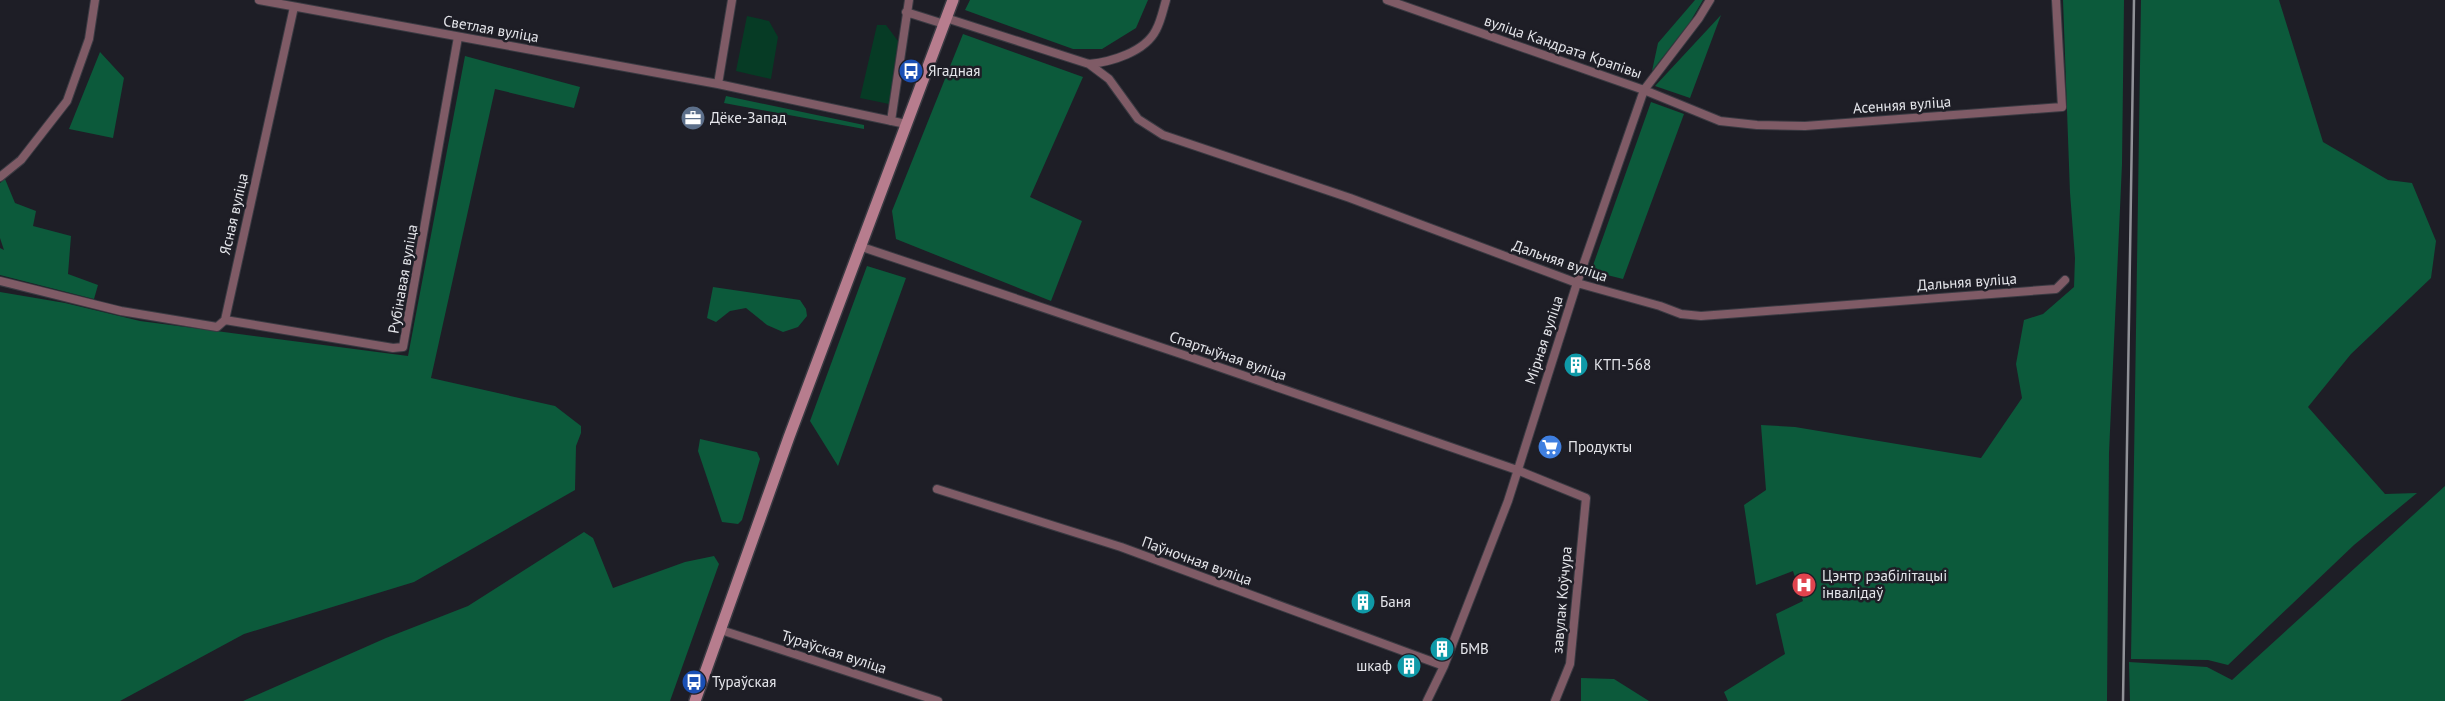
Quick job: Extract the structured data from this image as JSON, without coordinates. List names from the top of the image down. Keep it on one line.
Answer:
{"streets":{"street":["Светлая вуліца","вуліца Кандрата Крапівы","Асенняя вуліца","Ясная вуліца","Дальняя вуліца","Рубінавая вуліца","Мірная вуліца","Спартыўная вуліца","Паўночная вуліца","завулак Коўчура","Тураўская вуліца"]},"crossings":[["Светлая вуліца","Ясная вуліца"],["Светлая вуліца","Рубінавая вуліца"],["вуліца Кандрата Крапівы","Асенняя вуліца"],["вуліца Кандрата Крапівы","Мірная вуліца"],["Асенняя вуліца","Мірная вуліца"],["Ясная вуліца","Рубінавая вуліца"],["Дальняя вуліца","Мірная вуліца"],["Мірная вуліца","Спартыўная вуліца"],["Мірная вуліца","Паўночная вуліца"],["Спартыўная вуліца","завулак Коўчура"]],"places":{"bus stop":["Ягадная","Тураўская"],"office":["Дёке-Запад"],"building":["КТП-568","Баня","БМВ","шкаф"],"supermarket":["Продукты"],"hospital":["Цэнтр рэабілітацыі інвалідаў"]}}
